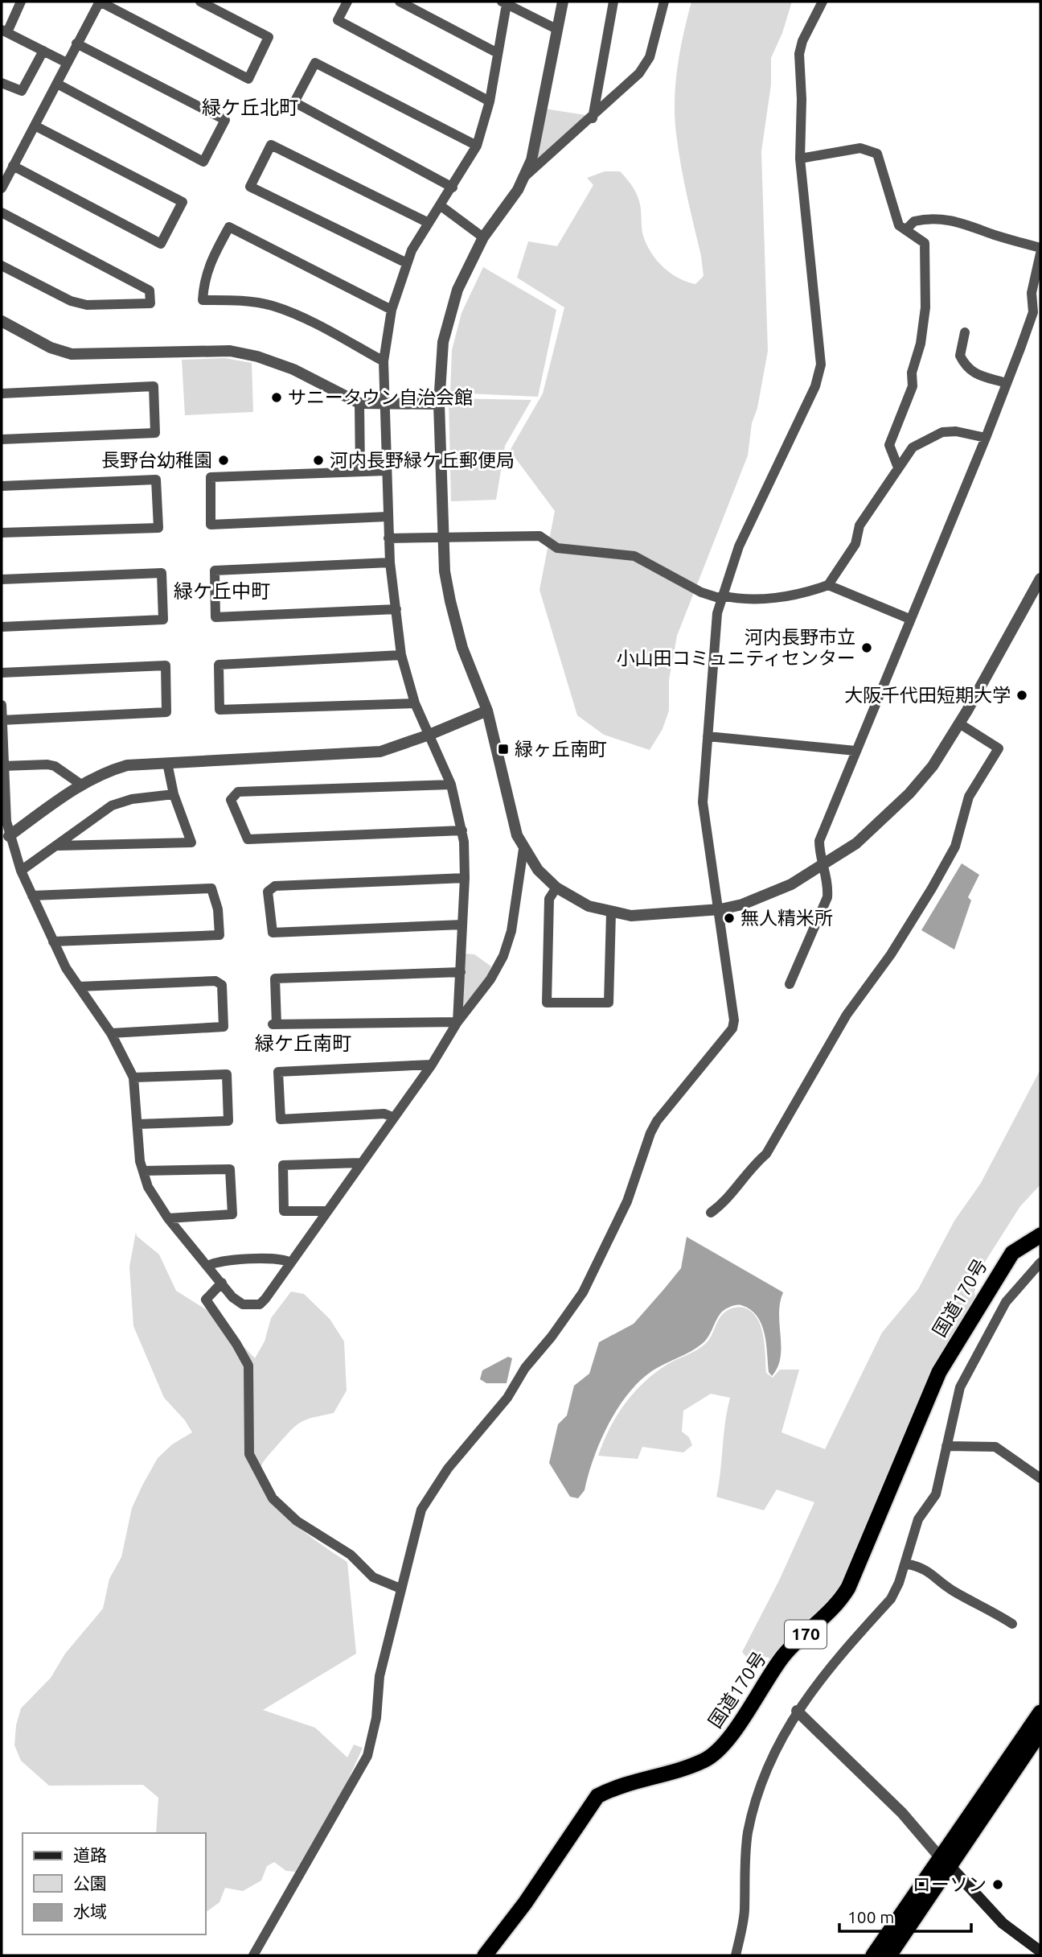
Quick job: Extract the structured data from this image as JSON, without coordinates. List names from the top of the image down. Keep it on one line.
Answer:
{"streets":{"highway":["国道170号","170"]},"districts":["緑ケ丘北町","緑ケ丘中町","緑ケ丘南町"],"places":{"other":["サニータウン自治会館","長野台幼稚園","河内長野緑ケ丘郵便局","河内長野市立 小山田コミュニティセンター","大阪千代田短期大学","無人精米所","ローソン"],"transit":["緑ヶ丘南町"]},"legend":["道路","公園","水域"],"scale_bar":"100 m"}
